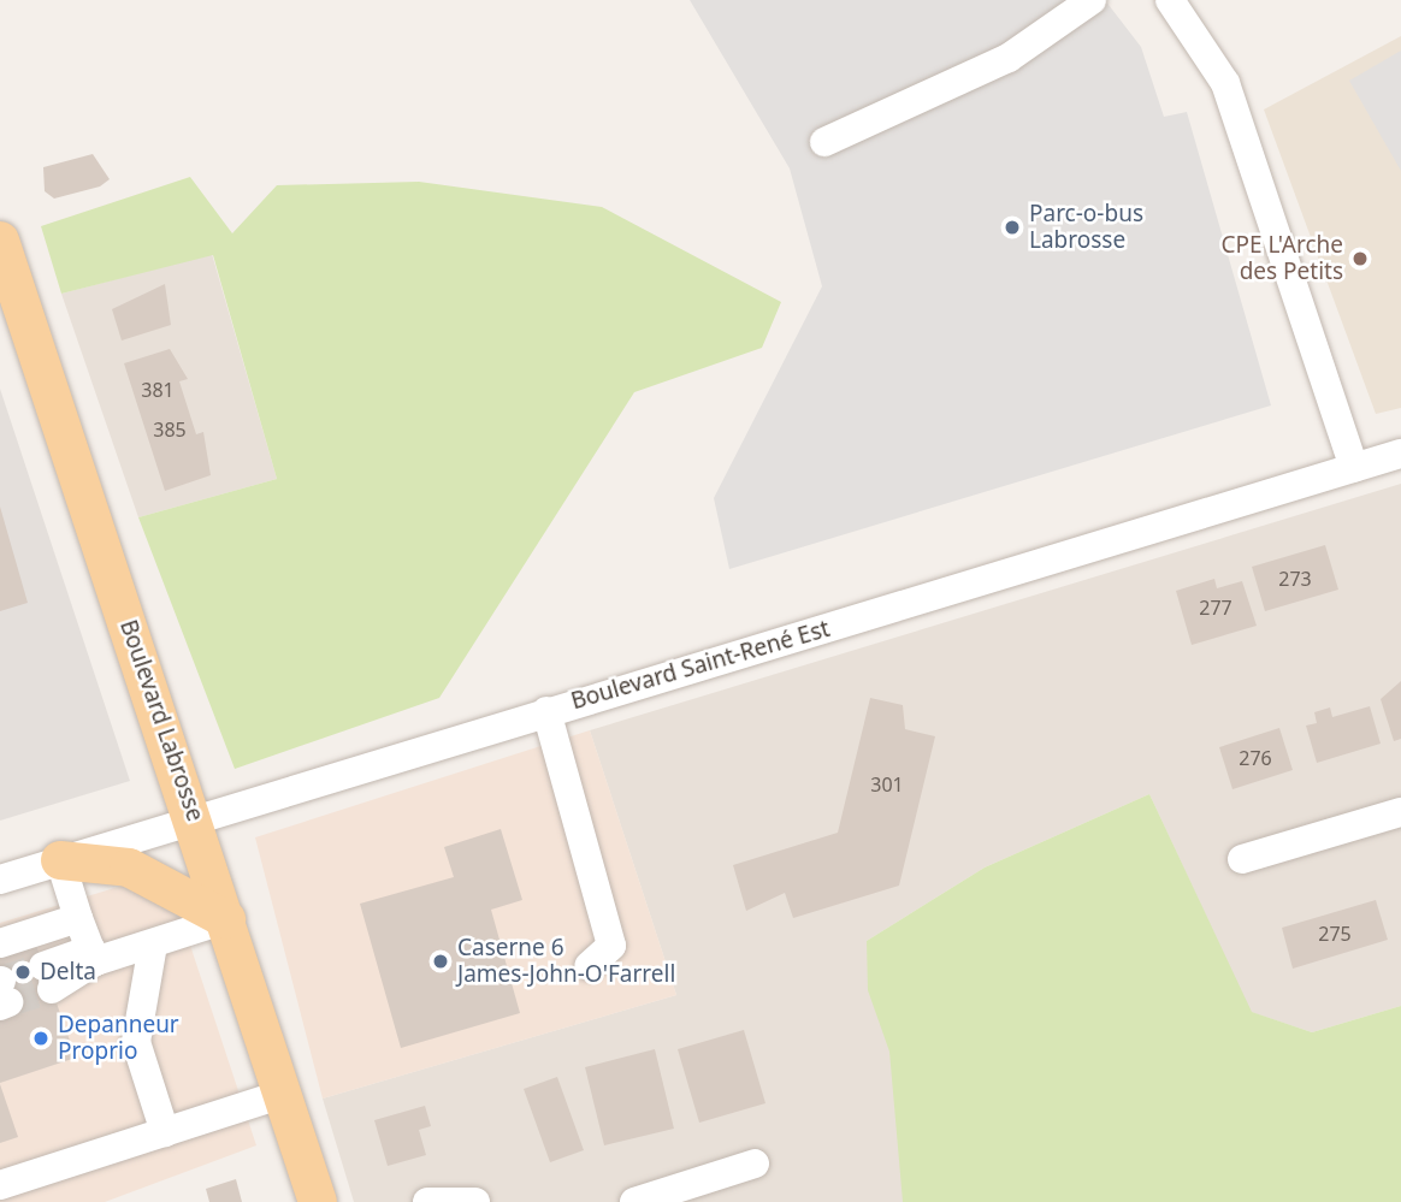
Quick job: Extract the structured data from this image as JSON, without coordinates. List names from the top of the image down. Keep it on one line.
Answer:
{"streets":{"main road":["Boulevard Labrosse"],"street":["Boulevard Saint-René Est"]},"crossings":[["Boulevard Saint-René Est","Boulevard Labrosse"]],"places":["Parc-o-bus Labrosse","CPE L'Arche des Petits","Caserne 6 James-John-O'Farrell","Delta","Depanneur Proprio"],"house_numbers":["381","385","273","277","276","301","275"]}
